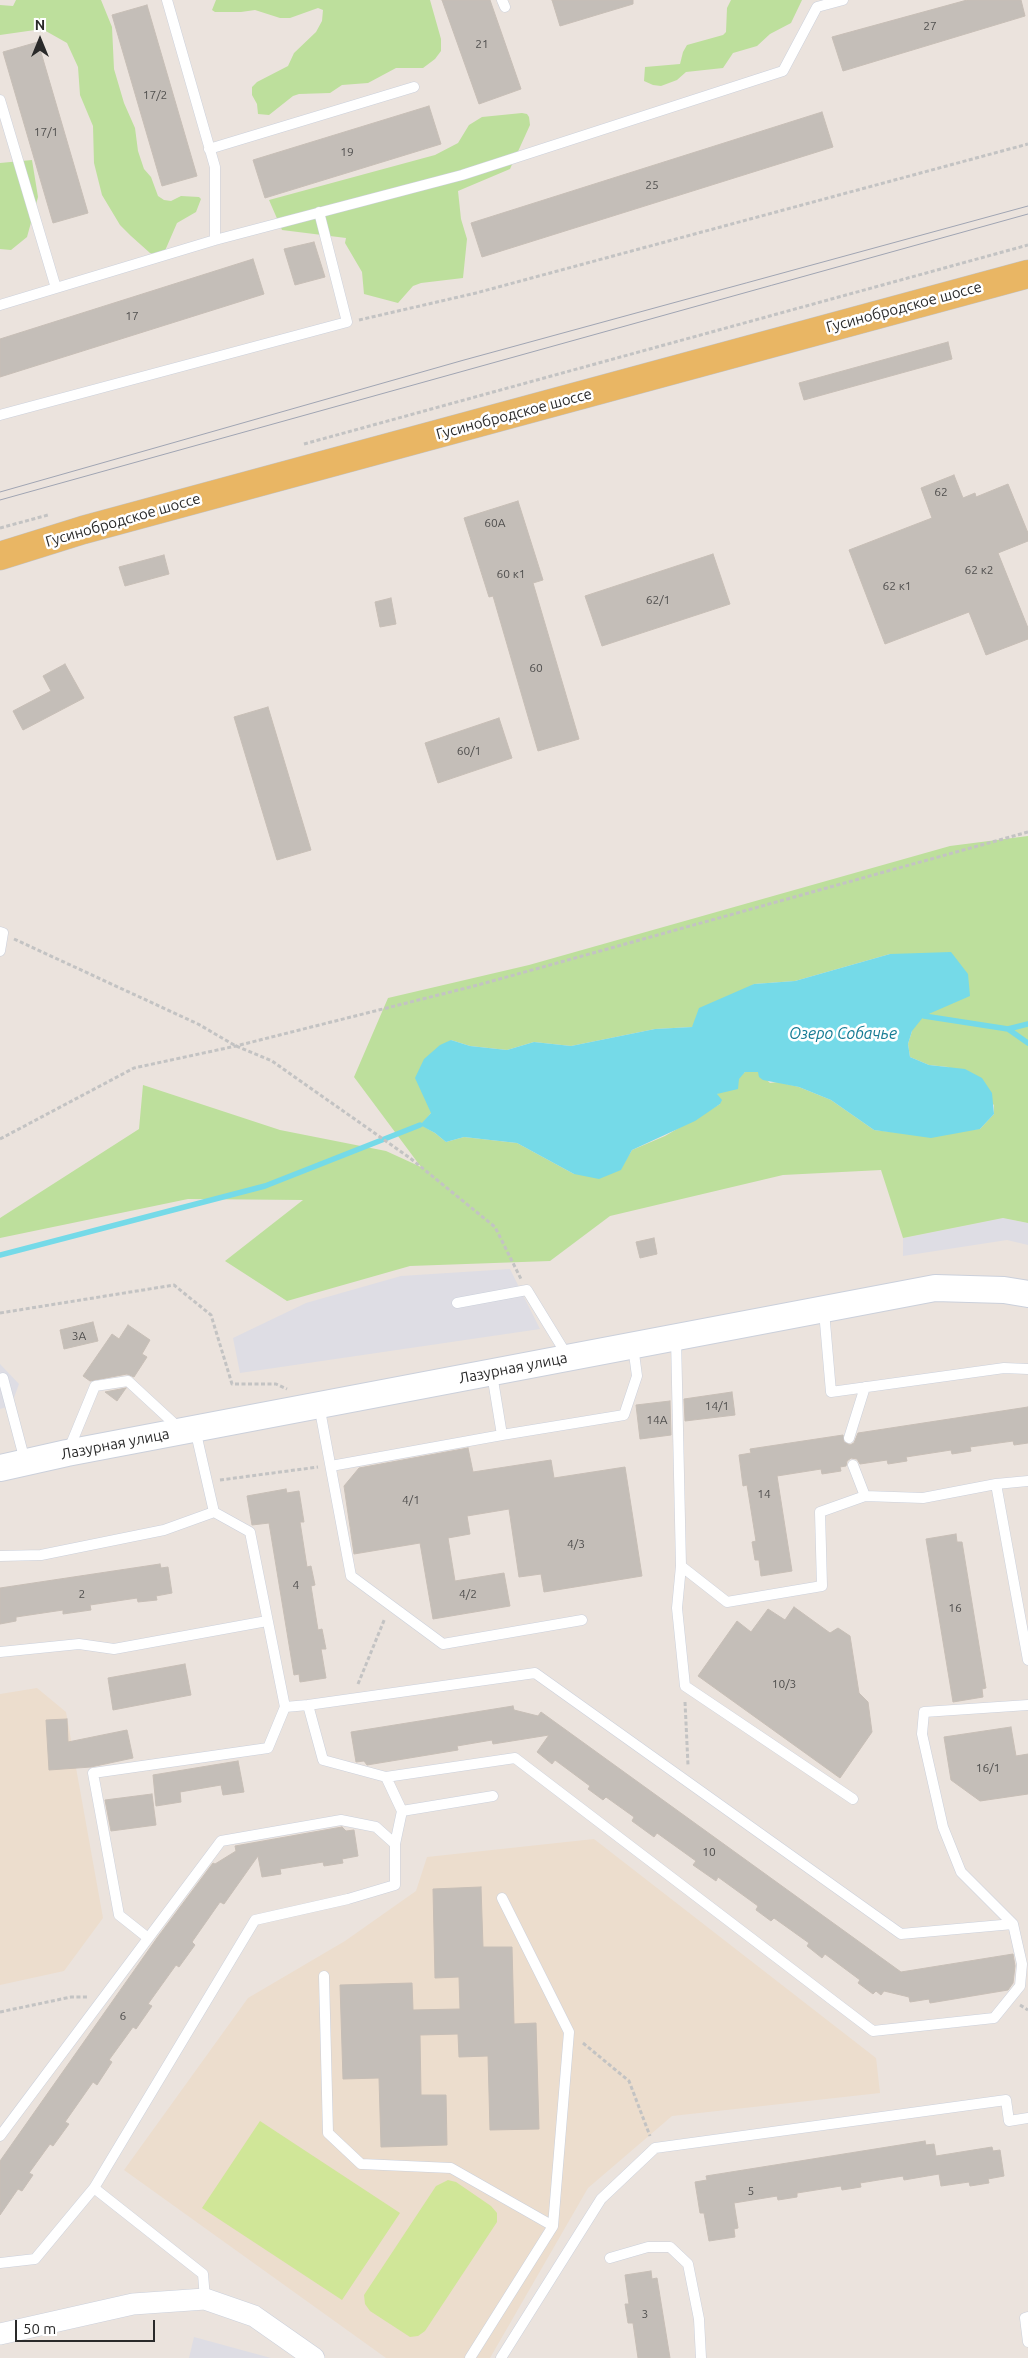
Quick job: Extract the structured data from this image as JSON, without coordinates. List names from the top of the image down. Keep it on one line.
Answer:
{"streets":{"main road":["Гусинобродское шоссе"],"street":["Лазурная улица"]},"water":["Озеро Собачье"],"house_numbers":["27","21","17/2","17/1","19","25","17","62","60А","62 к2","60 к1","62 к1","62/1","60","60/1","3А","14/1","14А","14","4/1","4/3","4","2","4/2","16","10/3","16/1","10","6","5","3"],"scale_bar":"50 m","north":"top"}
